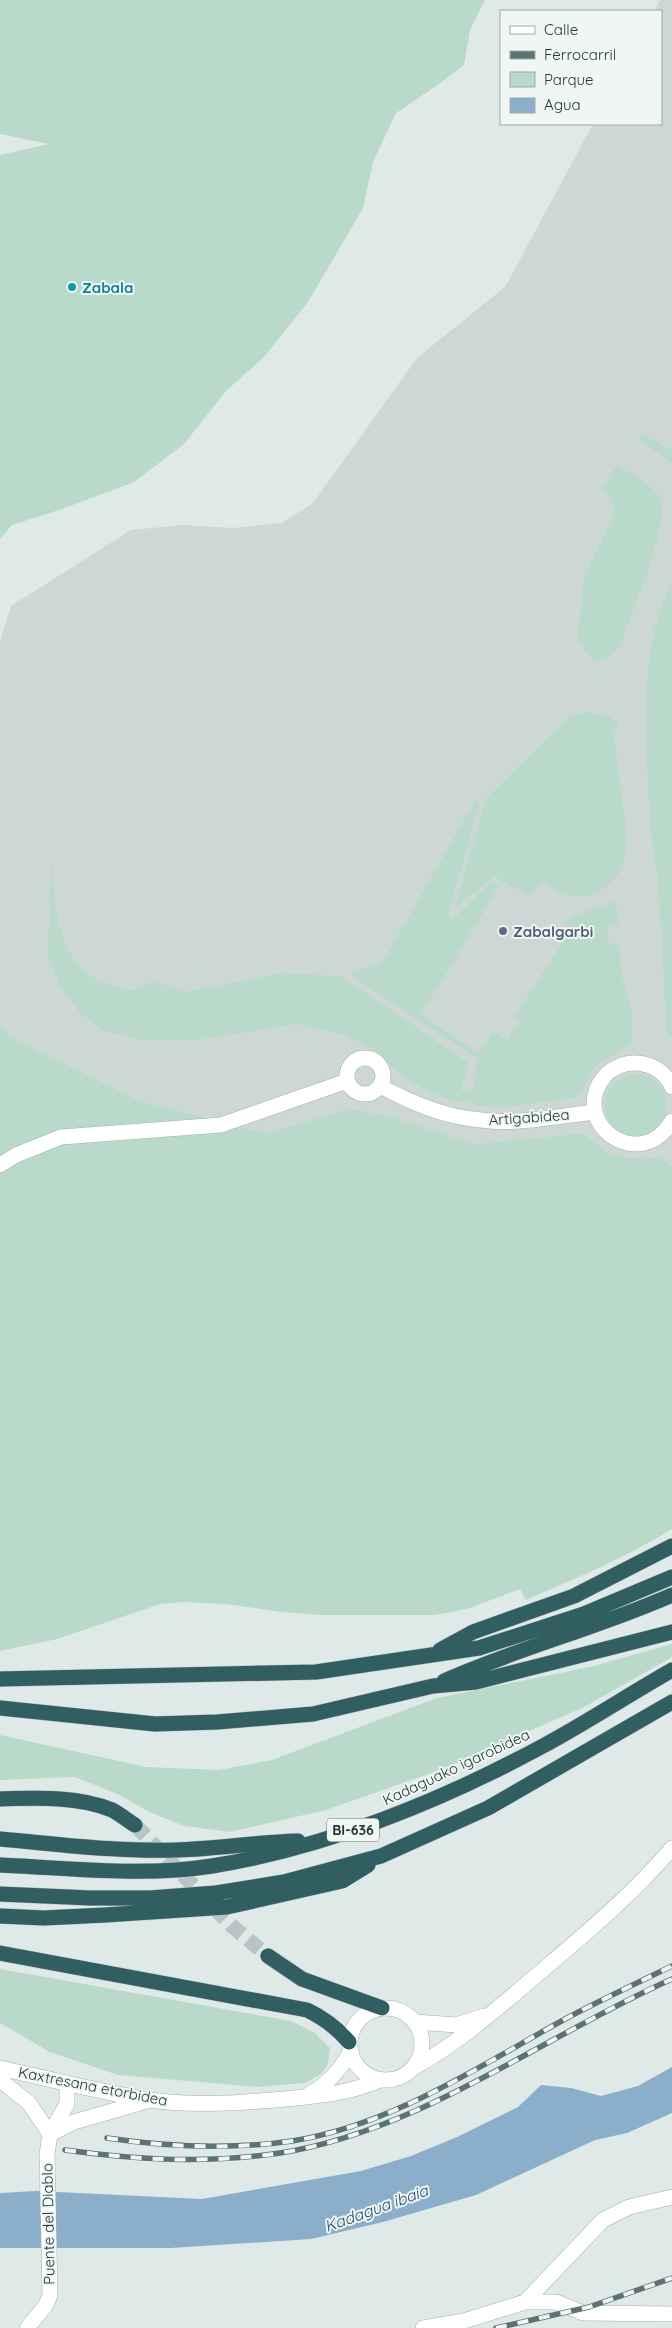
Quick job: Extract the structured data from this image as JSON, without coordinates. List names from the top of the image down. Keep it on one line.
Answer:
{"streets":{"highway":["Kadaguako igarobidea","BI-636"],"street":["Artigabidea","Kaxtresana etorbidea","Puente del Diablo"]},"crossings":[["Kaxtresana etorbidea","Puente del Diablo"]],"water":["Kadagua ibaia"],"places":["Zabala","Zabalgarbi"],"legend":["Calle","Ferrocarril","Parque","Agua"]}
